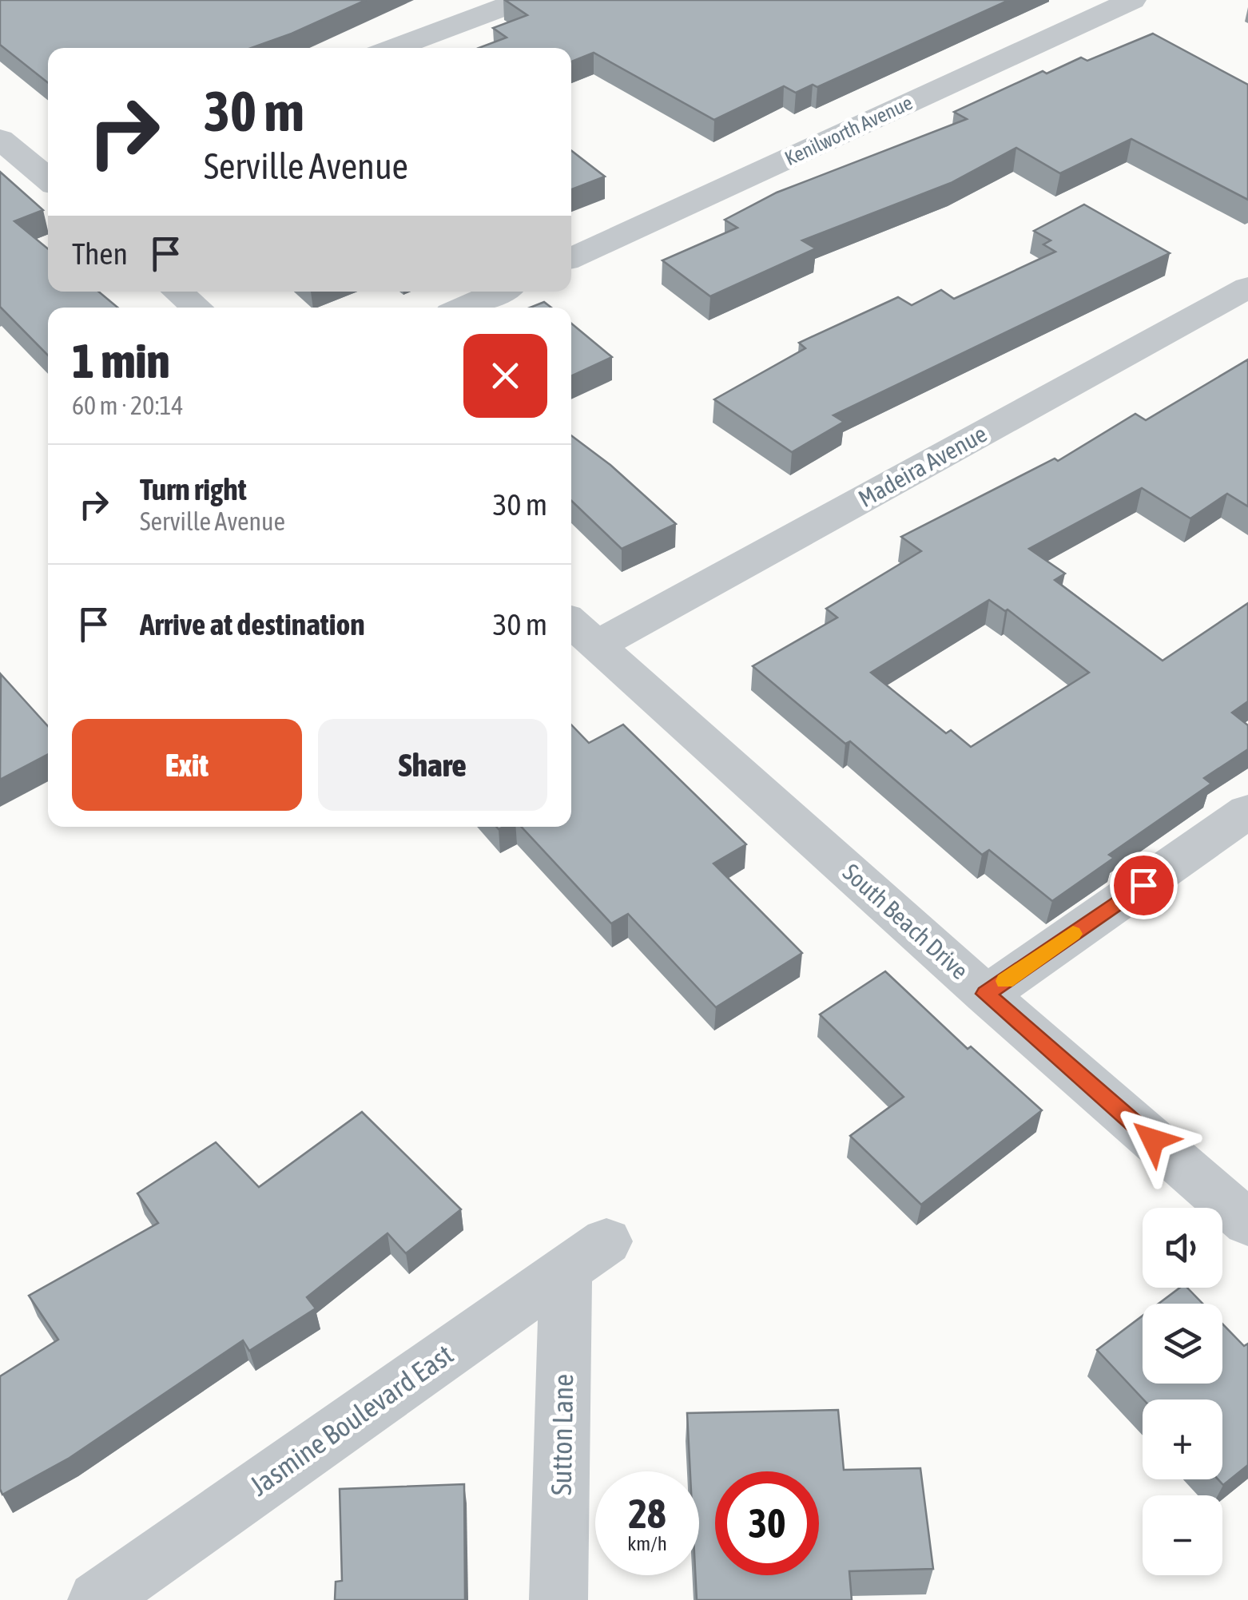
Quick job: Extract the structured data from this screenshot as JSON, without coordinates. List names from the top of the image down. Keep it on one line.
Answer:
{"streets":{"street":["Kenilworth Avenue","Madeira Avenue","South Beach Drive","Jasmine Boulevard East","Sutton Lane"]},"crossings":[["Madeira Avenue","South Beach Drive"],["Jasmine Boulevard East","Sutton Lane"]],"page":{"turn":["30 m","Serville Avenue"],"then":"Then","heading":["1 min","60 m · 20:14"],"list":[{"name":"Turn right","note":"Serville Avenue","value":"30 m"},{"name":"Arrive at destination","value":"30 m"}],"buttons":["Exit","Share"],"map_buttons":["+","−"],"speed":"28 km/h","limit":"30"}}
